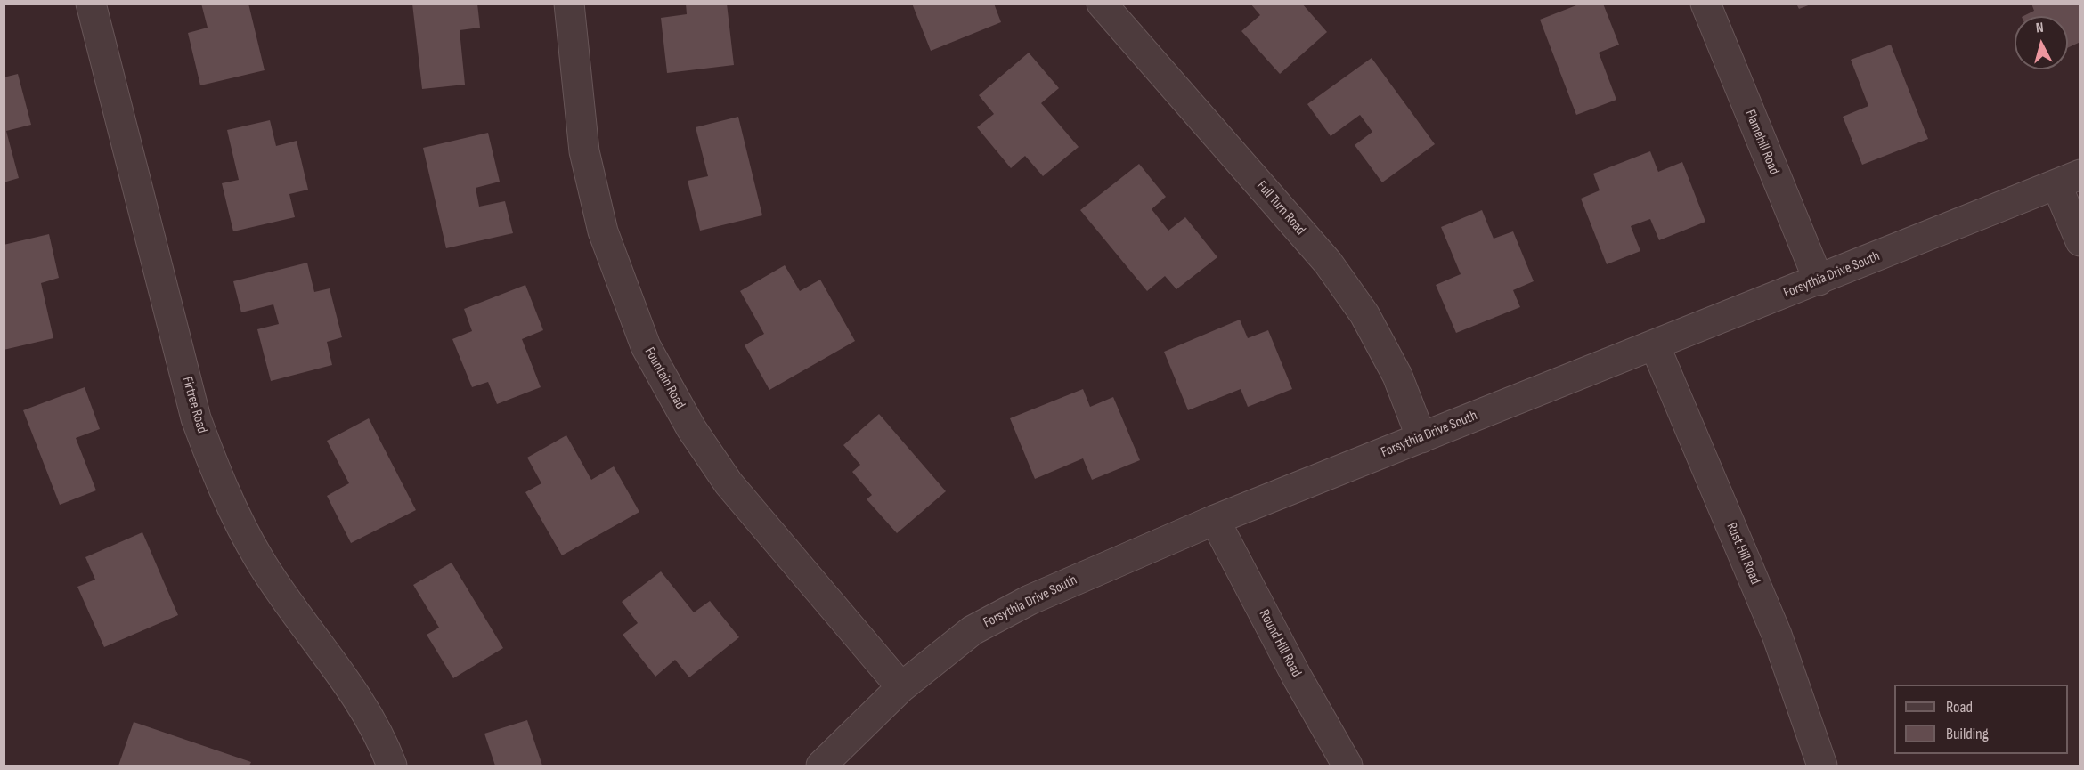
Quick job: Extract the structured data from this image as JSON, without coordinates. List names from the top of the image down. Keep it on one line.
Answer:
{"streets":{"street":["Flamehill Road","Full Turn Road","Forsythia Drive South","Fountain Road","Firtree Road","Rust Hill Road","Round Hill Road"]},"crossings":[["Flamehill Road","Forsythia Drive South"],["Full Turn Road","Forsythia Drive South"],["Forsythia Drive South","Fountain Road"],["Forsythia Drive South","Rust Hill Road"],["Forsythia Drive South","Round Hill Road"]],"legend":["Road","Building"],"north":"top"}
